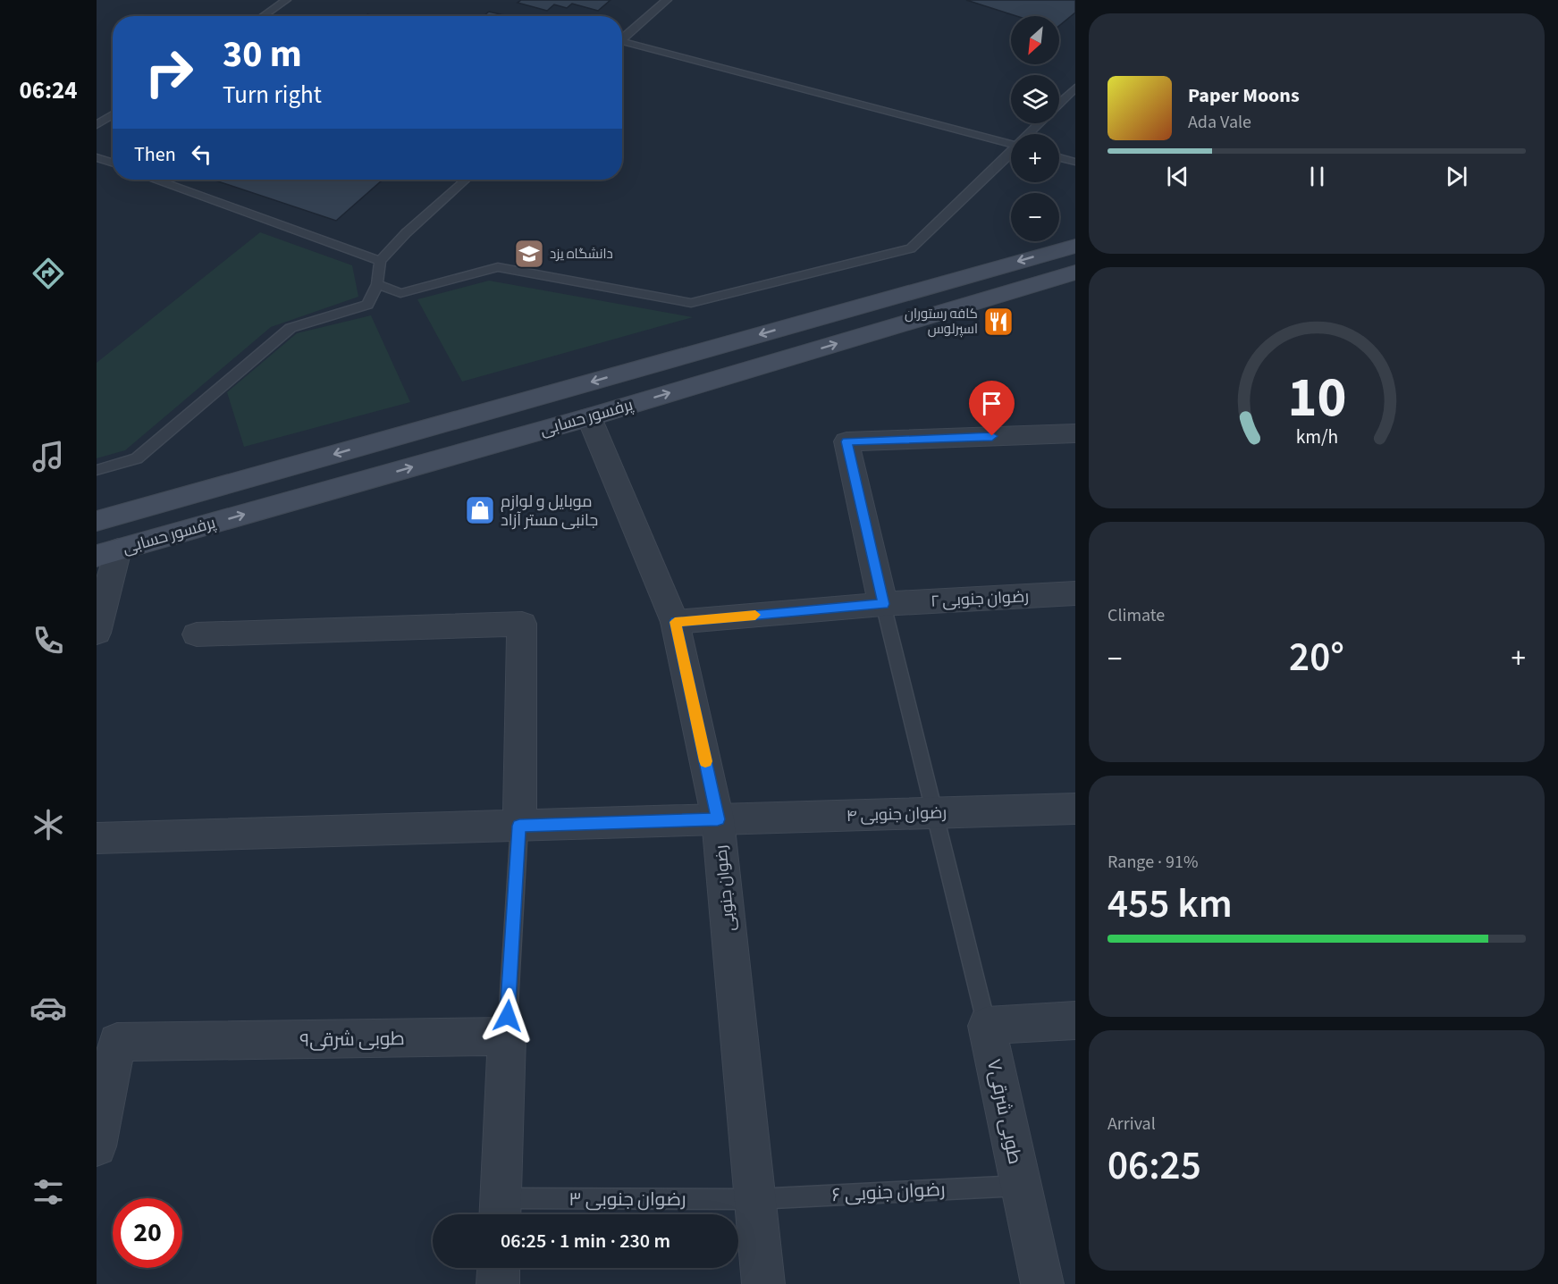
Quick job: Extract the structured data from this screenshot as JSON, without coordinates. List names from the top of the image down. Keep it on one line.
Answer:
{"streets":{"main road":["پرفسور حسابی"],"street":["رضوان جنوبی ۲","رضوان جنوبی ۴","رضوان جنوبی","طوبی شرقی۹","طوبی شرقی۷"],"lane":["رضوان جنوبی ۶","رضوان جنوبی ۳"]},"crossings":[["پرفسور حسابی","رضوان جنوبی"],["رضوان جنوبی ۲","رضوان جنوبی"],["رضوان جنوبی ۴","رضوان جنوبی"],["رضوان جنوبی","رضوان جنوبی ۶"],["رضوان جنوبی","رضوان جنوبی ۳"],["طوبی شرقی۷","رضوان جنوبی ۶"],["رضوان جنوبی ۶","رضوان جنوبی ۳"]],"places":{"school or university":["دانشگاه یزد"],"restaurant":["کافه رستوران اسپرلوس"],"shop":["موبایل و لوازم جانبی مستر آزاد"]},"north":"bottom left","page":{"tabs":"06:24","map_buttons":["+","−"],"turn":["30 m","Turn right"],"song":["Paper Moons","Ada Vale"],"then":"Then","tile":["Climate",["Range · 91%","455 km"],["Arrival","06:25"]],"heat":["−","20°","+"],"limit":"20","trip":"06:25 · 1 min · 230 m","gauge":["10","km/h"]}}
